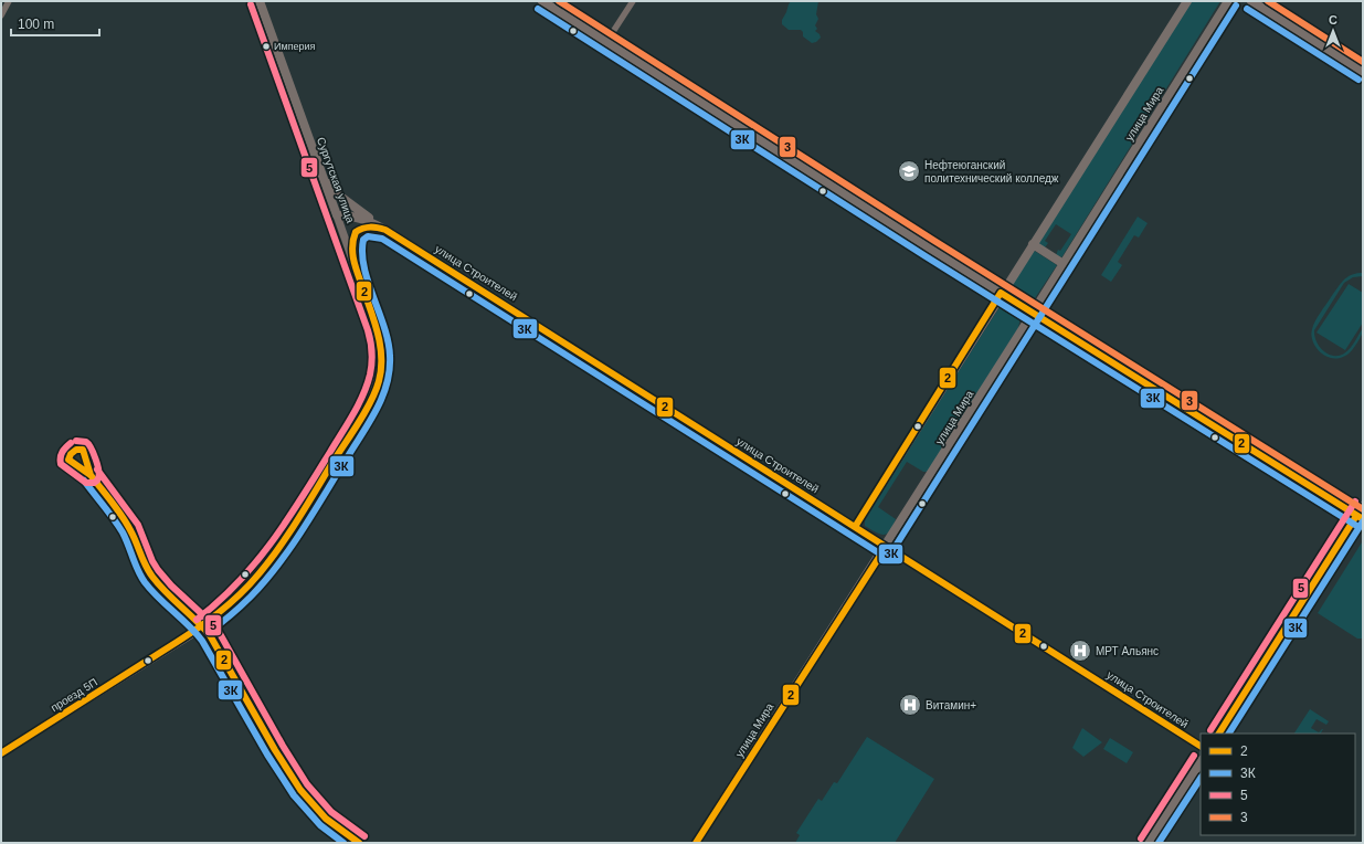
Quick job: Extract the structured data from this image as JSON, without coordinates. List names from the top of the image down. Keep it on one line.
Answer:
{"streets":{"main road":["улица Мира","Сургутская улица","улица Строителей"],"street":["проезд 5П"]},"crossings":[["улица Мира","улица Строителей"],["Сургутская улица","улица Строителей"],["Сургутская улица","проезд 5П"]],"places":{"other":["Империя"],"school or university":["Нефтеюганский политехнический колледж"],"hospital":["МРТ Альянс","Витамин+"]},"lines":["transit line 3","transit line 5","transit line 3К","transit line 2"],"legend":["2","3К","5","3"],"scale_bar":"100 m","north":"top"}
